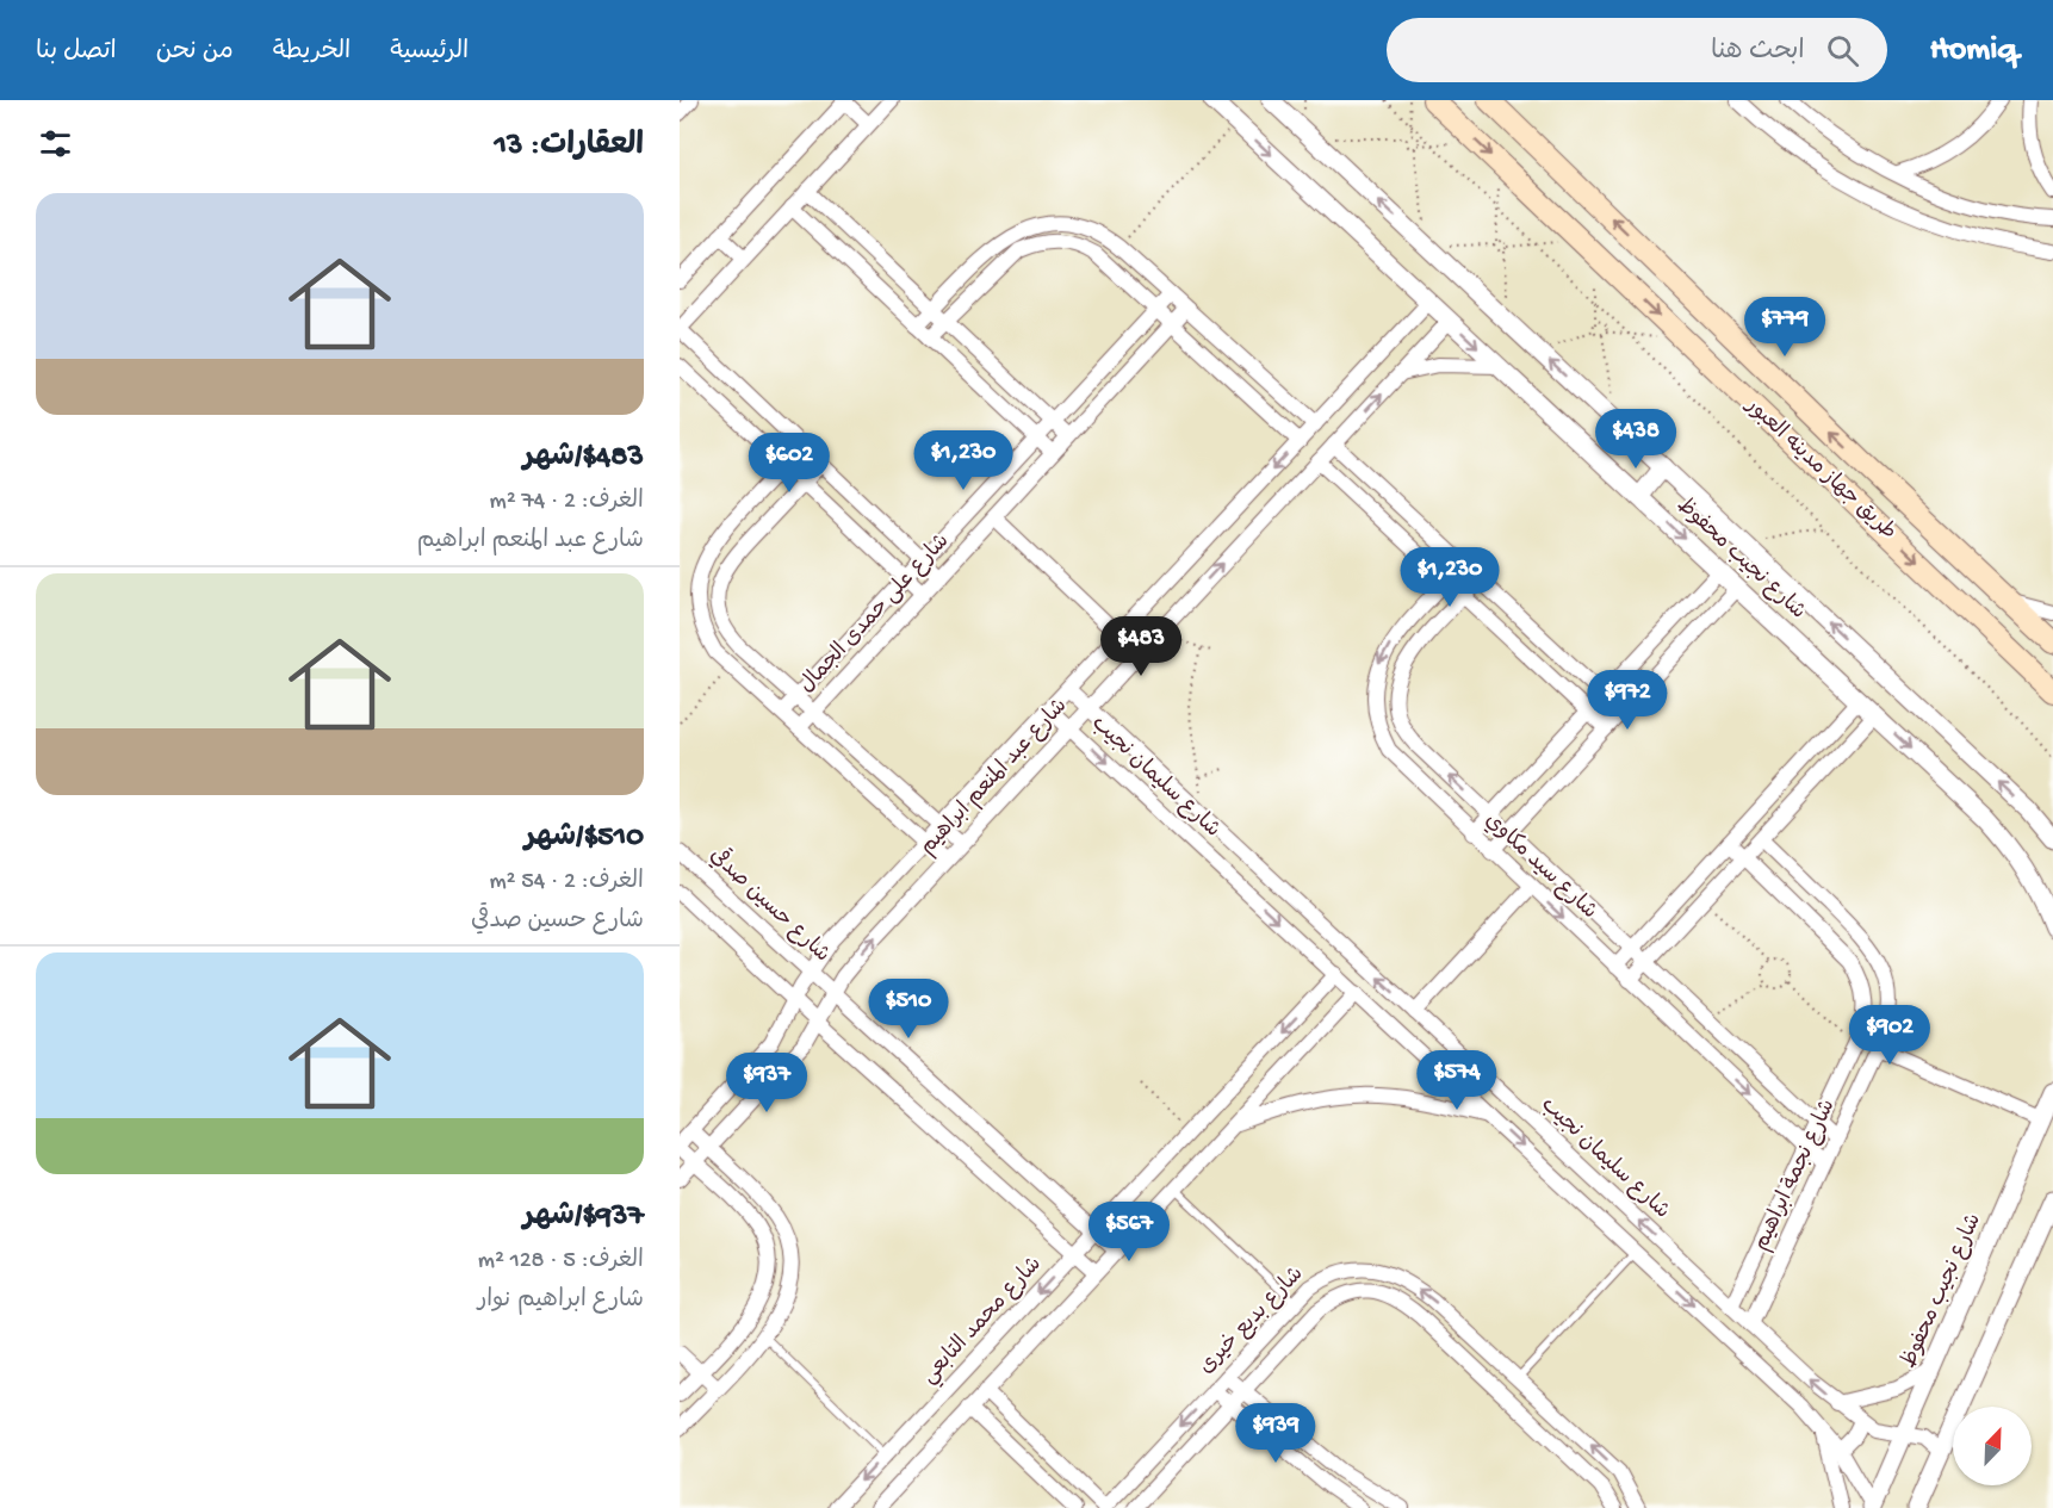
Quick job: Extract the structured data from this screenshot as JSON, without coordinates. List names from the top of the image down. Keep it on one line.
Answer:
{"streets":{"main road":["طريق جهاز مدينه العبور"],"street":["شارع نجيب محفوظ","شارع على حمدى الجمال","شارع عبد المنعم ابراهيم","شارع سليمان نجيب","شارع سيد مكاوي","شارع حسين صدقي","شارع نجمة ابراهيم","شارع محمد التابعي","شارع بديع خيرى"]},"crossings":[["شارع نجيب محفوظ","شارع عبد المنعم ابراهيم"],["شارع نجيب محفوظ","شارع سليمان نجيب"],["شارع عبد المنعم ابراهيم","شارع سليمان نجيب"],["شارع عبد المنعم ابراهيم","شارع حسين صدقي"],["شارع سليمان نجيب","شارع نجمة ابراهيم"],["شارع سليمان نجيب","شارع محمد التابعي"],["شارع سيد مكاوي","شارع نجمة ابراهيم"],["شارع حسين صدقي","شارع محمد التابعي"]],"north":"top right","page":{"header":"Homiq","search":"ابحث هنا","nav":["الرئيسية","الخريطة","من نحن","اتصل بنا"],"heading":"العقارات: 13","list":[{"name":"$483/شهر","note":"الغرف: 2 · 74 m² · شارع عبد المنعم ابراهيم"},{"name":"$510/شهر","note":"الغرف: 2 · 54 m² · شارع حسين صدقي"},{"name":"$937/شهر","note":"الغرف: 5 · 128 m² · شارع ابراهيم نوار"}],"price":["$779","$438","$1,230","$602","$1,230","$483","$972","$510","$902","$574","$937","$567","$939"]}}
